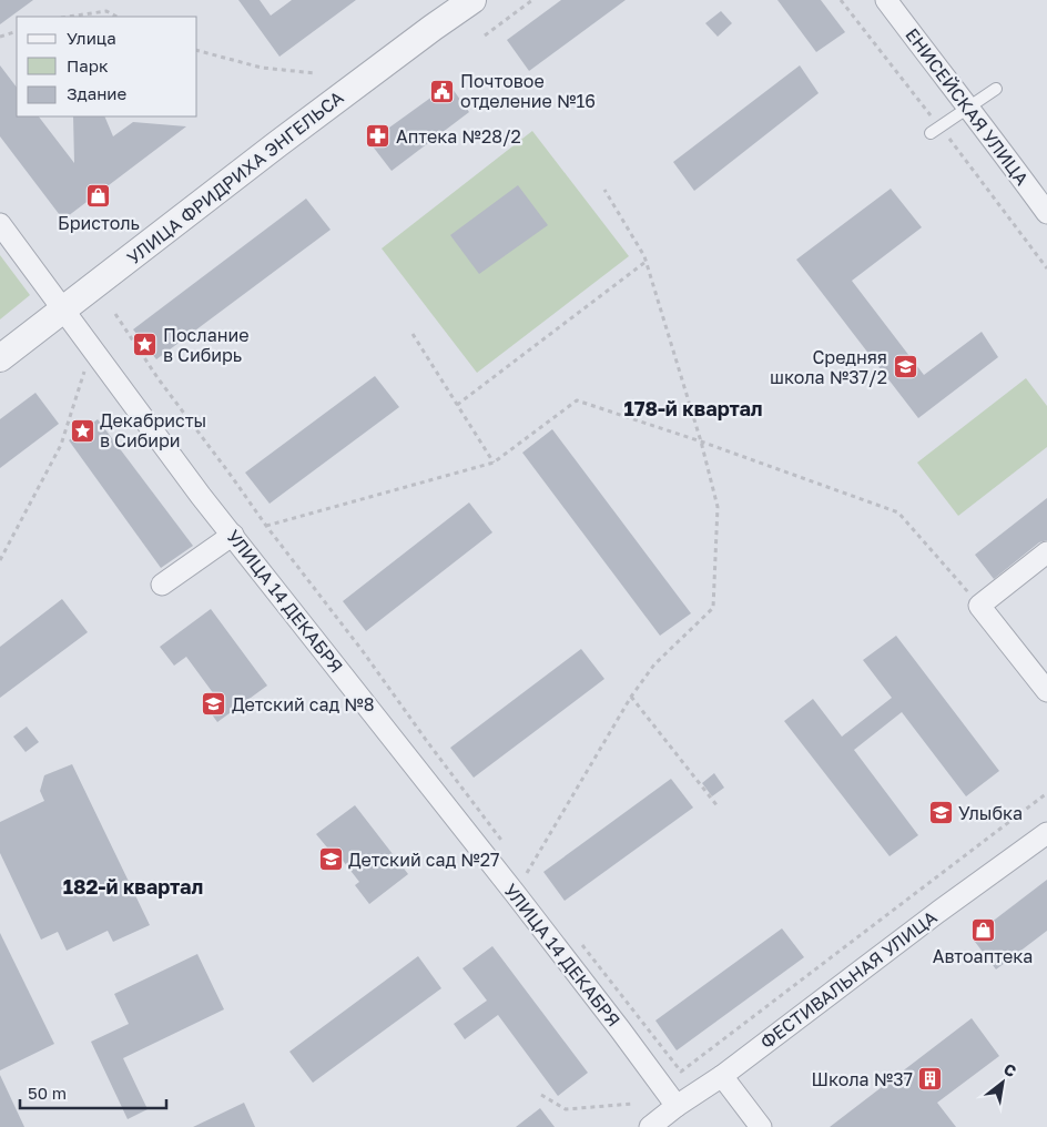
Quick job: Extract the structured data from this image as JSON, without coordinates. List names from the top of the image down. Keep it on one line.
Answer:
{"streets":{"street":["ЕНИСЕЙСКАЯ УЛИЦА","УЛИЦА ФРИДРИХА ЭНГЕЛЬСА","УЛИЦА 14 ДЕКАБРЯ","ФЕСТИВАЛЬНАЯ УЛИЦА"]},"crossings":[["УЛИЦА ФРИДРИХА ЭНГЕЛЬСА","УЛИЦА 14 ДЕКАБРЯ"],["УЛИЦА 14 ДЕКАБРЯ","ФЕСТИВАЛЬНАЯ УЛИЦА"]],"districts":["178-й квартал","182-й квартал"],"places":{"public building":["Почтовое отделение №16"],"pharmacy":["Аптека №28/2"],"shop":["Бристоль","Автоаптека"],"place":["Послание в Сибирь","Декабристы в Сибири"],"school or university":["Средняя школа №37/2","Детский сад №8","Улыбка","Детский сад №27"],"building":["Школа №37"]},"legend":["Улица","Парк","Здание"],"scale_bar":"50 m","north":"top right"}
